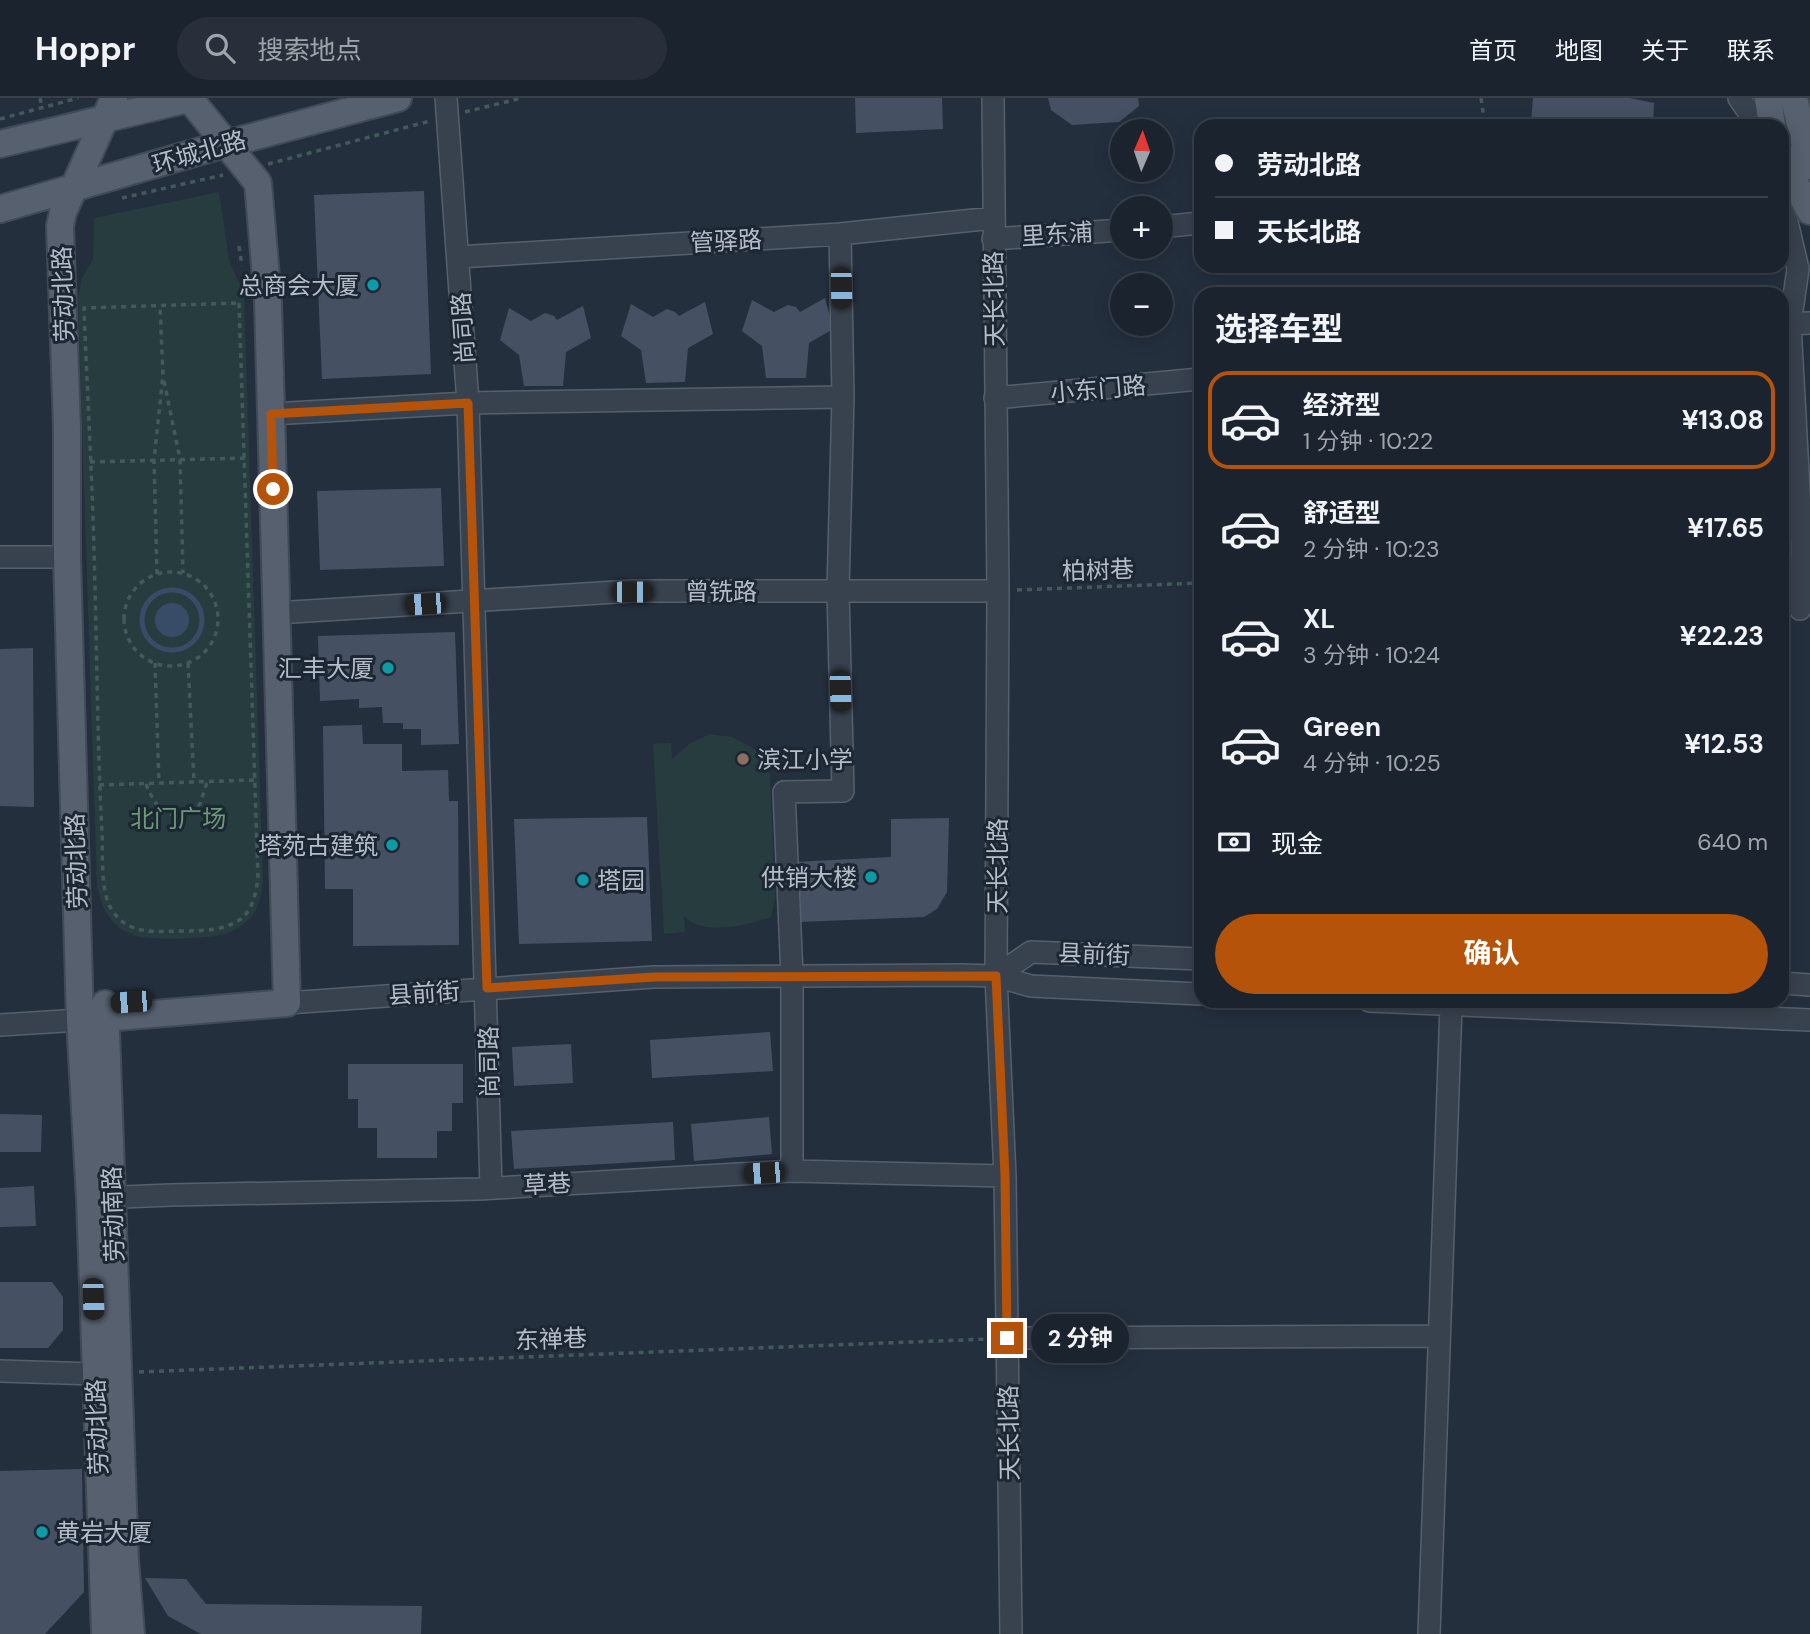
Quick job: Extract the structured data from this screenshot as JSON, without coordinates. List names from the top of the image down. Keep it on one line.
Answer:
{"streets":{"main road":["环城北路","劳动北路","县前街"],"street":["里东浦","管驿路","天长北路","尚司路","小东门路","曾铣路","草巷"],"path":["柏树巷","东禅巷"]},"crossings":[["环城北路","劳动北路"],["里东浦","管驿路"],["里东浦","天长北路"],["管驿路","天长北路"],["管驿路","尚司路"],["劳动北路","县前街"],["劳动北路","草巷"],["劳动北路","东禅巷"],["天长北路","小东门路"],["天长北路","柏树巷"],["天长北路","曾铣路"],["天长北路","县前街"],["天长北路","草巷"],["天长北路","东禅巷"],["尚司路","曾铣路"],["尚司路","县前街"],["尚司路","草巷"],["柏树巷","曾铣路"]],"parks":["北门广场"],"places":["总商会大厦","汇丰大厦","滨江小学","塔苑古建筑","供销大楼","塔园","黄岩大厦"],"north":"top","page":{"header":"Hoppr","search":"搜索地点","nav":["首页","地图","关于","联系"],"map_buttons":["+","−"],"banner":["劳动北路","天长北路"],"heading":"选择车型","list":[{"name":"经济型","note":"1 分钟 · 10:22","value":"¥13.08"},{"name":"舒适型","note":"2 分钟 · 10:23","value":"¥17.65"},{"name":"XL","note":"3 分钟 · 10:24","value":"¥22.23"},{"name":"Green","note":"4 分钟 · 10:25","value":"¥12.53"}],"pay":["现金","640 m"],"buttons":"确认","bubble":"2 分钟"}}
